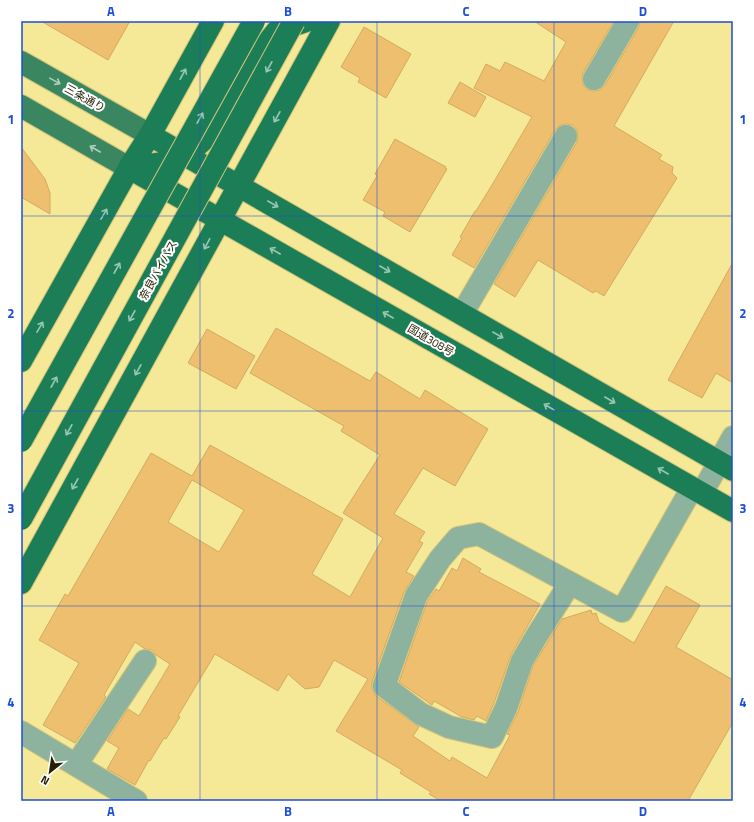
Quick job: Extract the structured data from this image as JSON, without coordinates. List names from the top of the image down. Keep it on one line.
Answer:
{"streets":{"highway":["奈良バイパス","国道308号"],"main road":["三条通り"]},"north":"bottom left","grid":{"columns":["A","B","C","D"],"rows":["1","2","3","4"]}}
